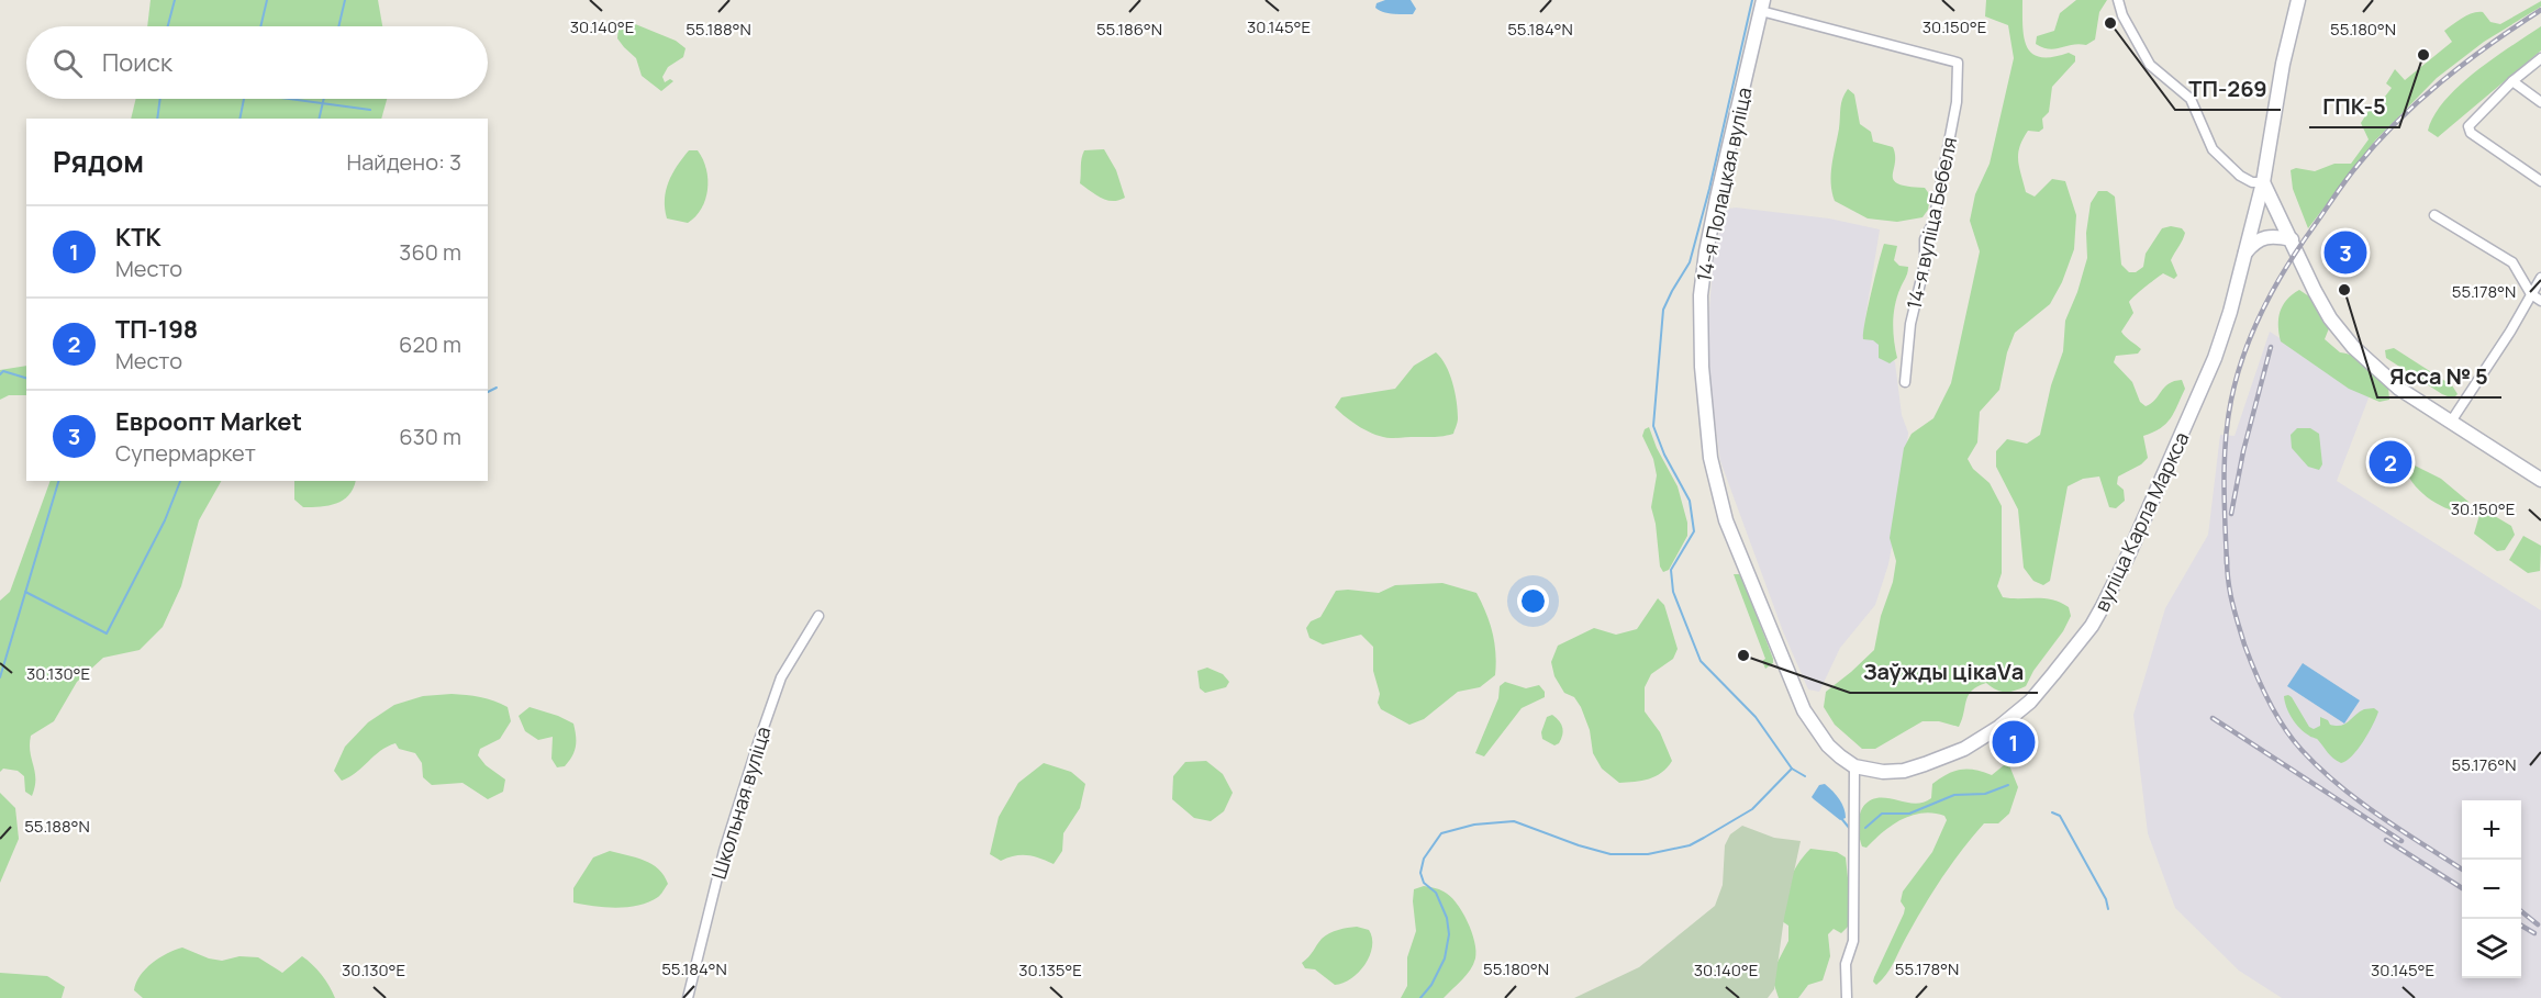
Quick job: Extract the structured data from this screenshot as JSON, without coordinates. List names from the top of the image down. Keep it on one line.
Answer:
{"streets":{"main road":["14-я Полацкая вуліца","вуліца Карла Маркса"],"street":["14-я вуліца Бебеля","Школьная вуліца"]},"crossings":[["14-я Полацкая вуліца","14-я вуліца Бебеля"],["14-я Полацкая вуліца","вуліца Карла Маркса"]],"places":["ТП-269","ГПК-5","Ясса № 5","Заўжды цікаVа"],"page":{"search":"Поиск","heading":["Рядом","Найдено: 3"],"list":[{"mark":"1","name":"КТК","note":"Место","value":"360 m"},{"mark":"2","name":"ТП-198","note":"Место","value":"620 m"},{"mark":"3","name":"Евроопт Market","note":"Супермаркет","value":"630 m"}],"pins":["3","2","1"],"map_buttons":["+","−"]},"coordinates":["30.140°E","30.145°E","30.150°E","55.188°N","55.186°N","55.184°N","55.180°N","55.178°N","30.130°E","55.176°N","30.135°E"]}
